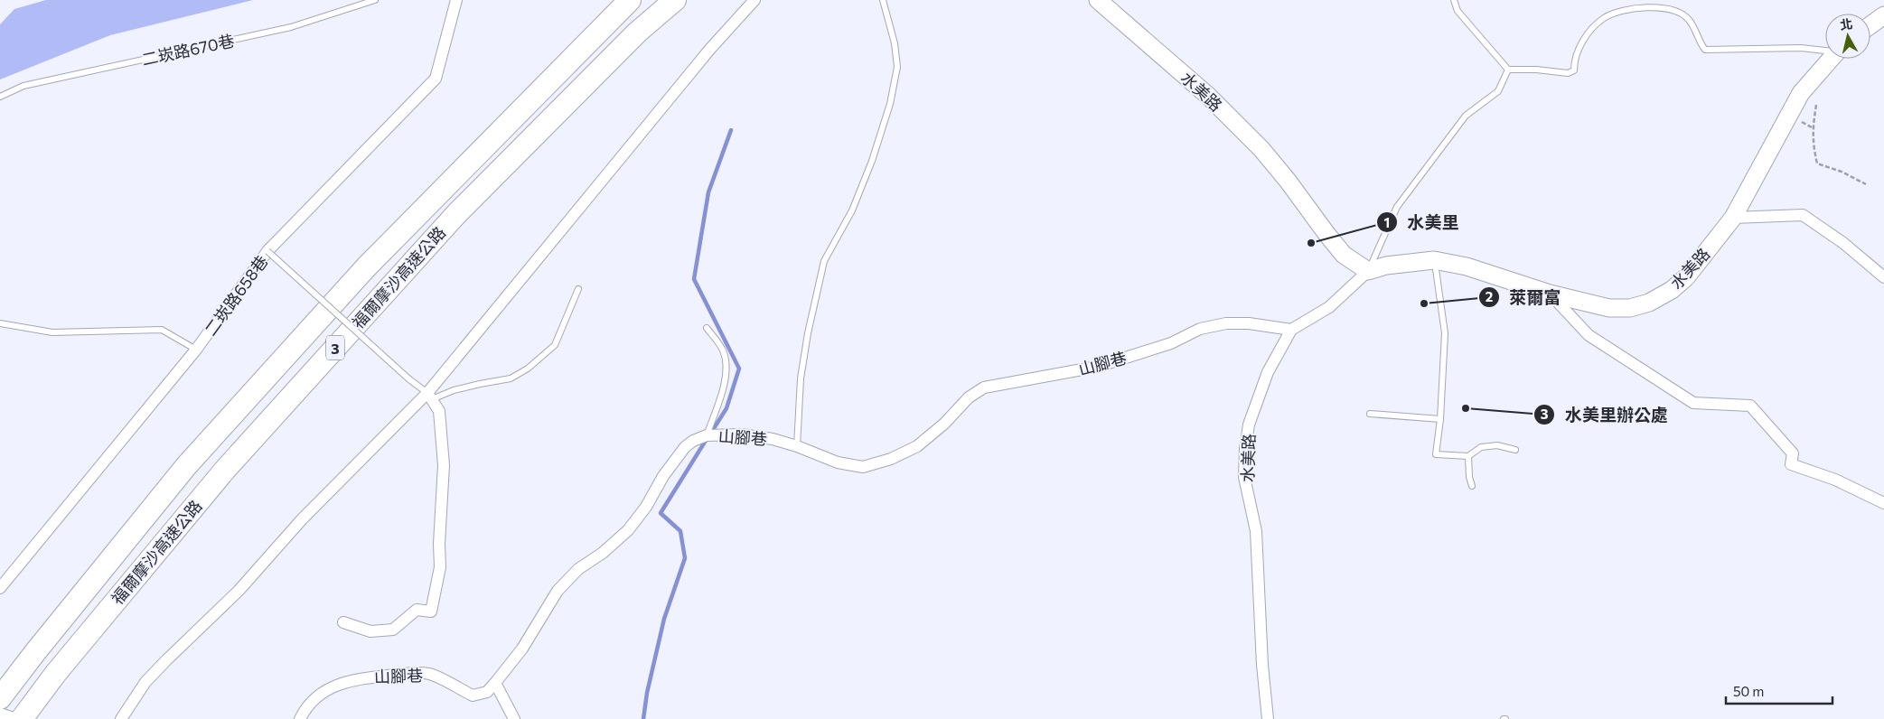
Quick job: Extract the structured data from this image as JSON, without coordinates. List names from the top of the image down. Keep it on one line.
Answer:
{"streets":{"highway":["福爾摩沙高速公路","3"],"street":["水美路","二崁路658巷","山腳巷"],"lane":["二崁路670巷"]},"crossings":[["水美路","山腳巷"]],"places":["水美里","萊爾富","水美里辦公處"],"scale_bar":"50 m","north":"top"}
